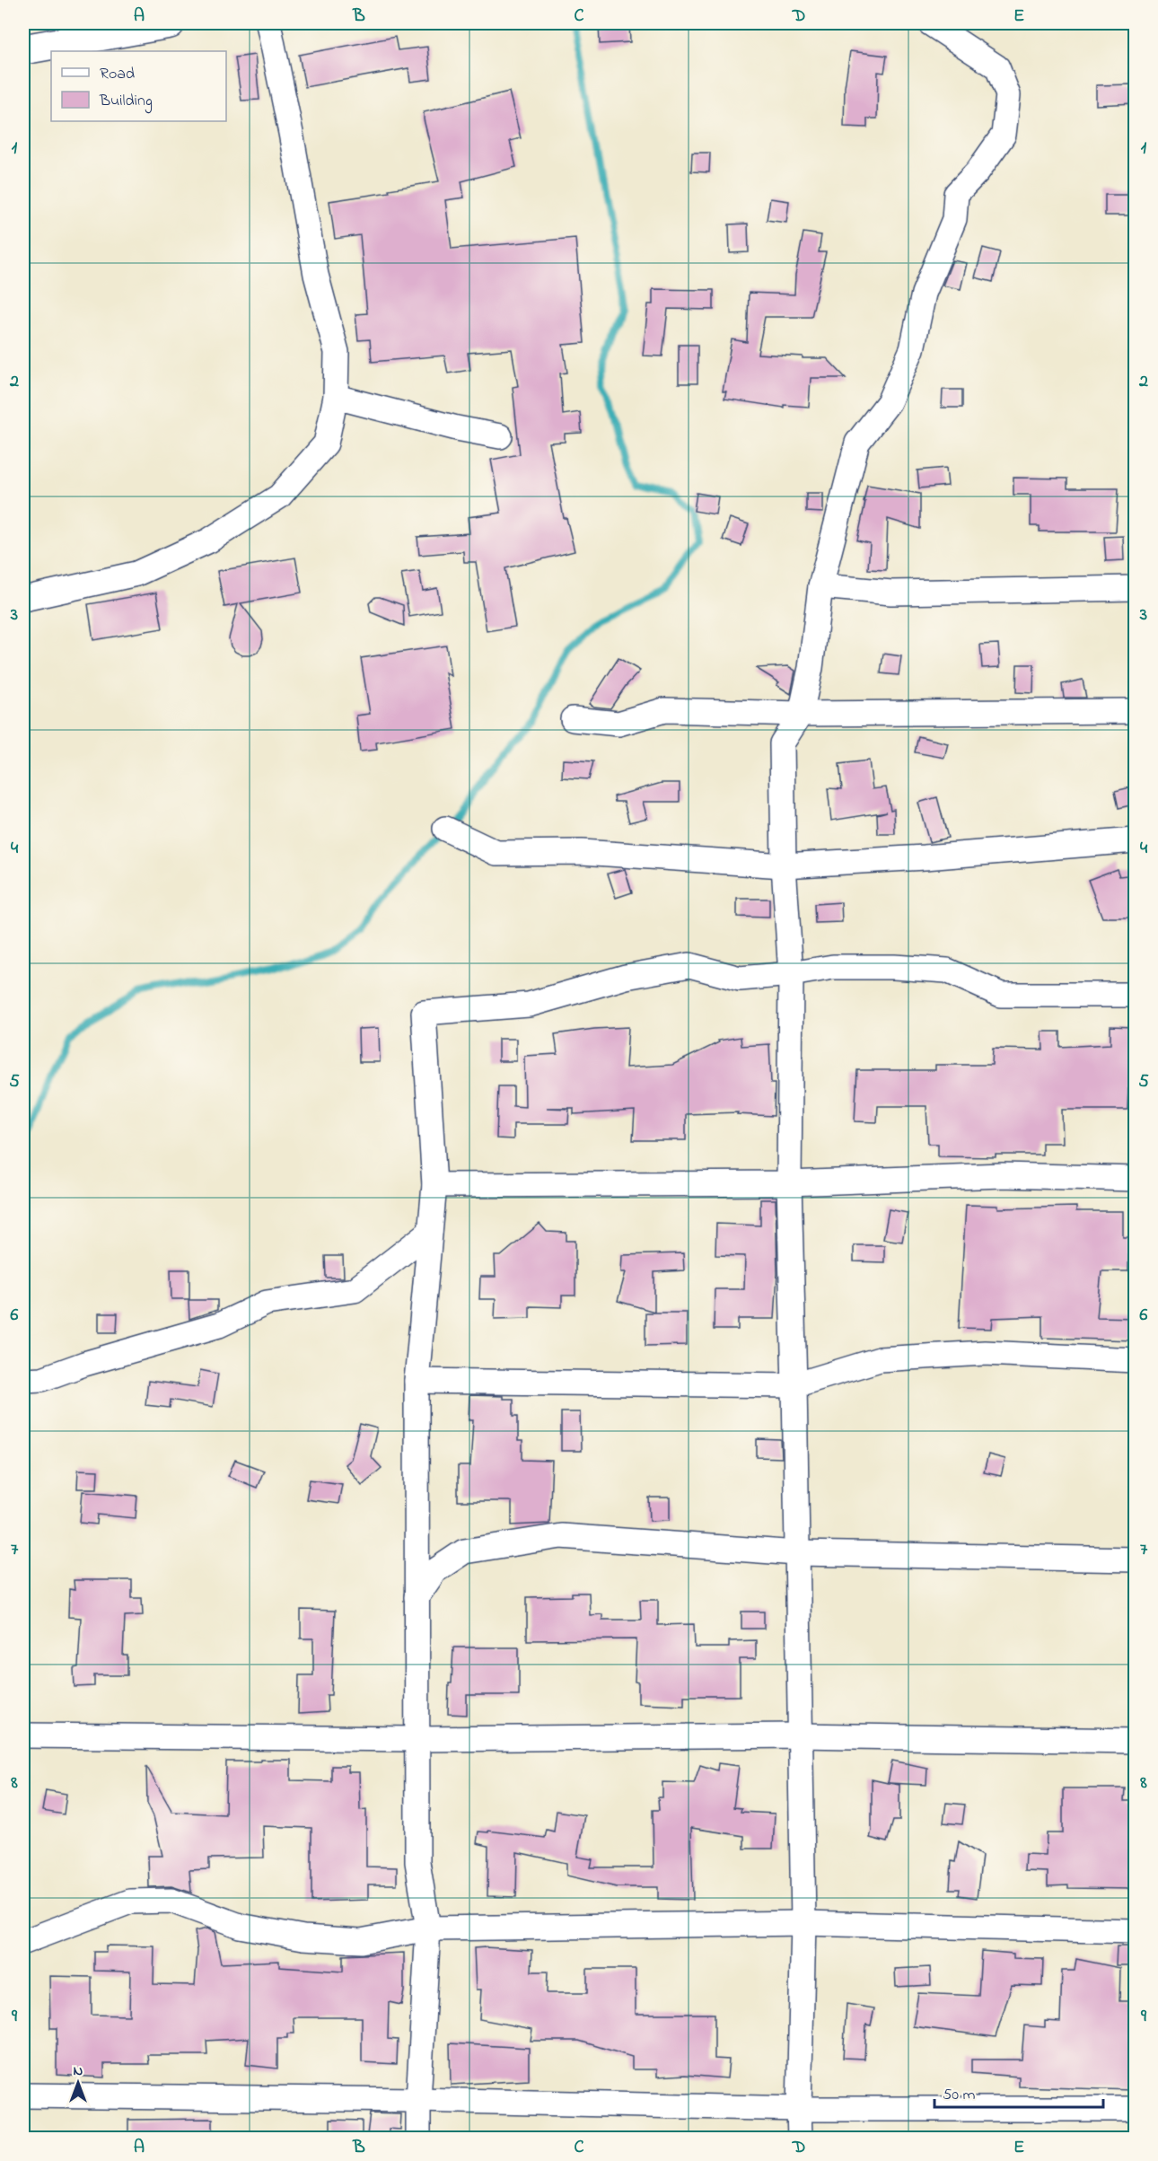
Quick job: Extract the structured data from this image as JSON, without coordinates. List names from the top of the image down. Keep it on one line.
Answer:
{"legend":["Road","Building"],"scale_bar":"50 m","north":"top","grid":{"columns":["A","B","C","D","E"],"rows":["1","2","3","4","5","6","7","8","9"]}}
